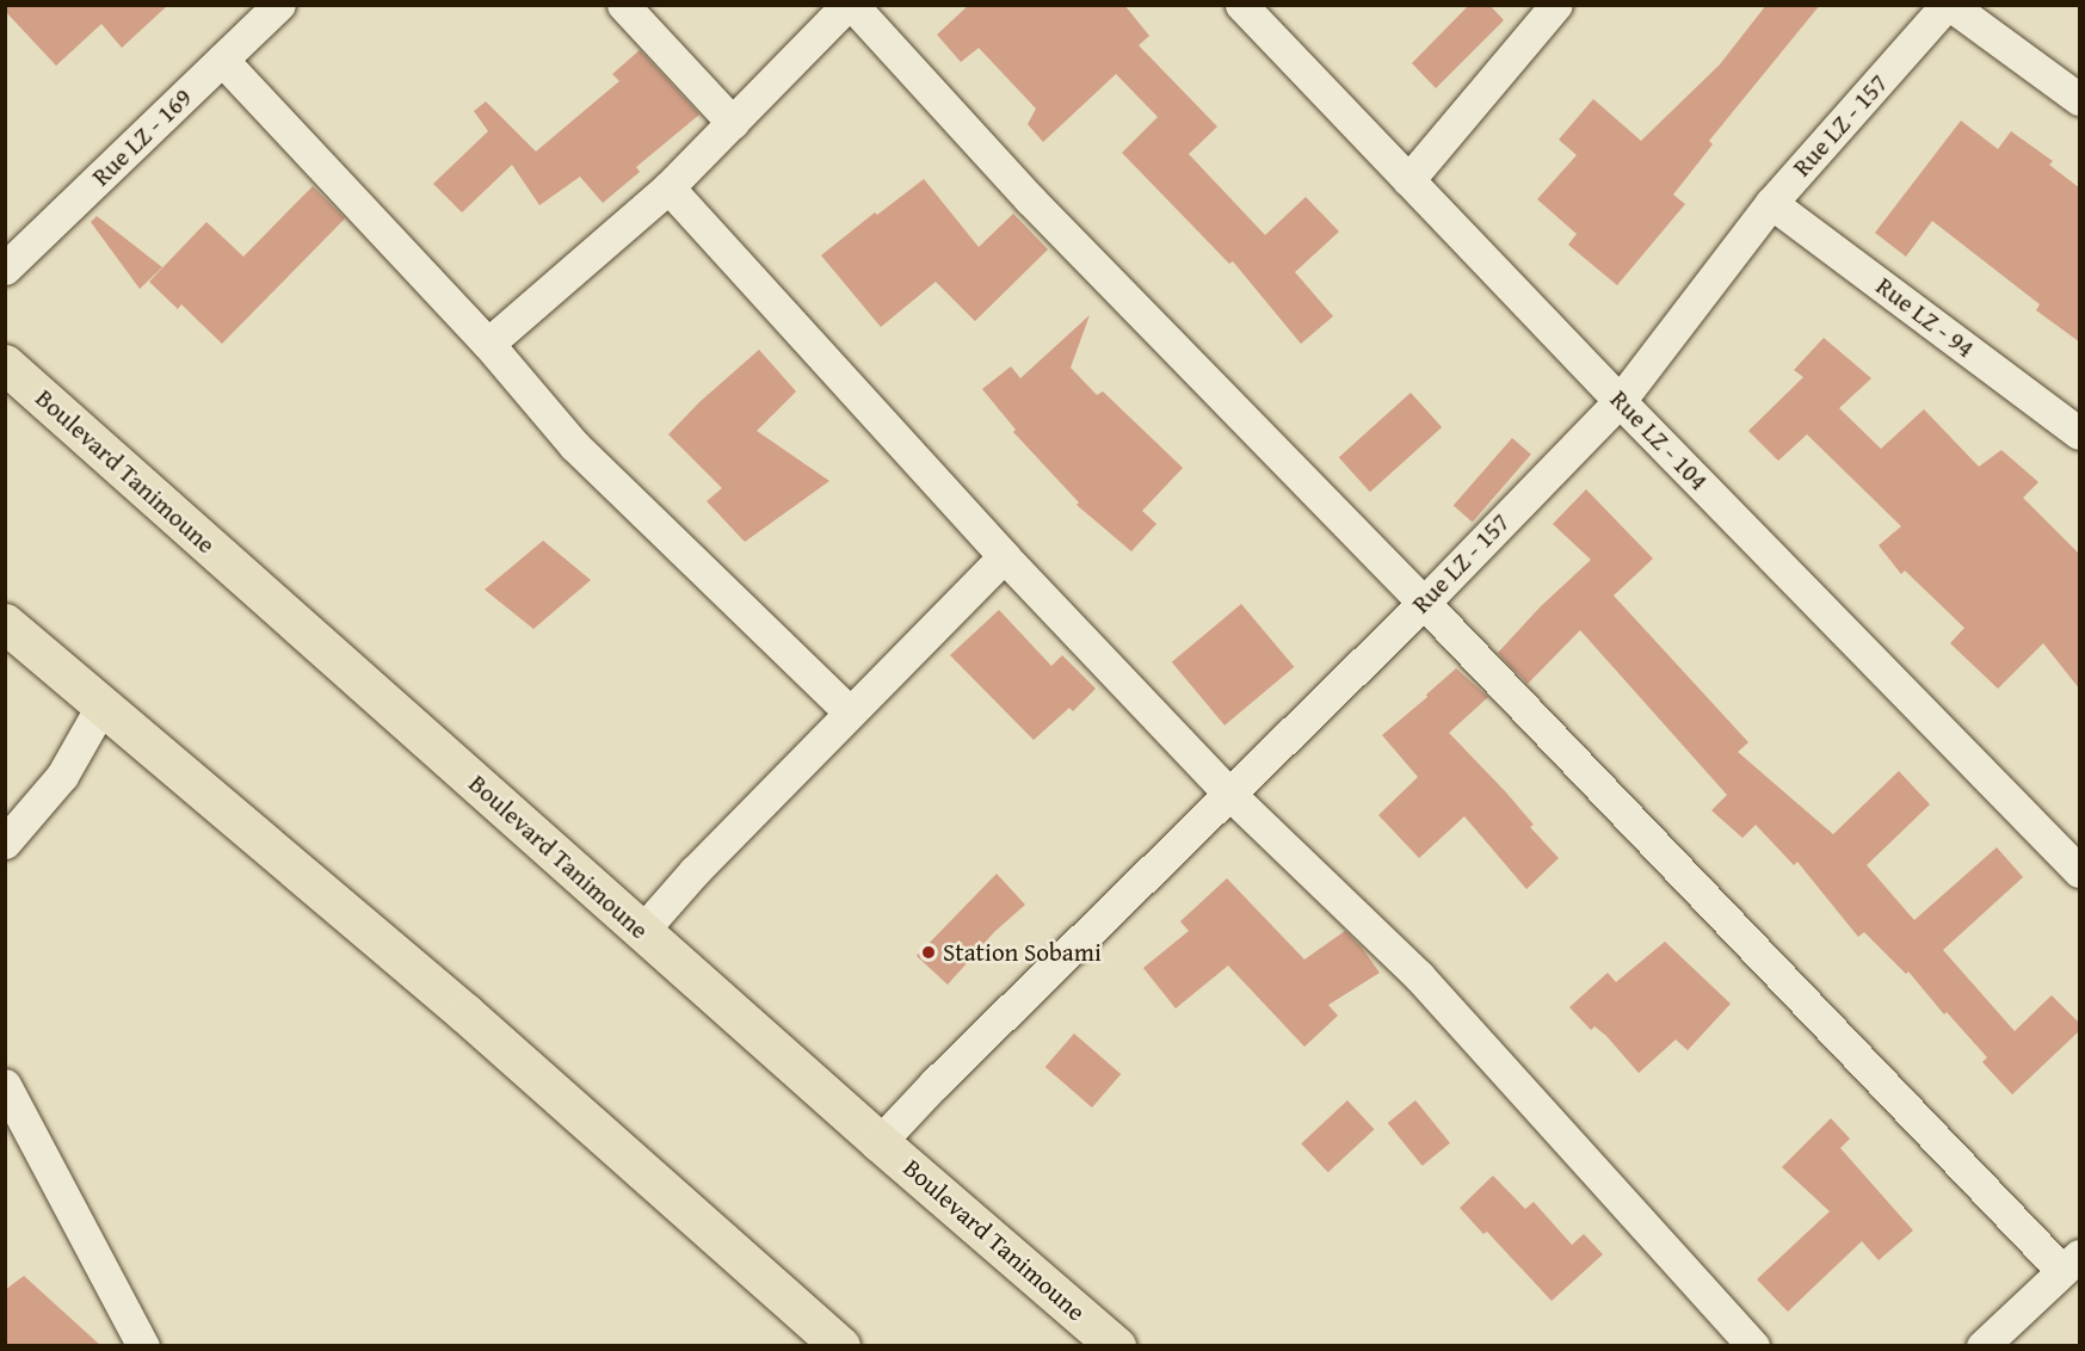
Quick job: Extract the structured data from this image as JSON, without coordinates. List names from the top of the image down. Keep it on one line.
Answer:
{"streets":{"main road":["Boulevard Tanimoune"],"street":["Rue LZ - 157","Rue LZ - 169","Rue LZ - 94","Rue LZ - 104"]},"crossings":[["Rue LZ - 157","Rue LZ - 94"],["Rue LZ - 157","Rue LZ - 104"],["Rue LZ - 157","Boulevard Tanimoune"]],"places":["Station Sobami"]}
